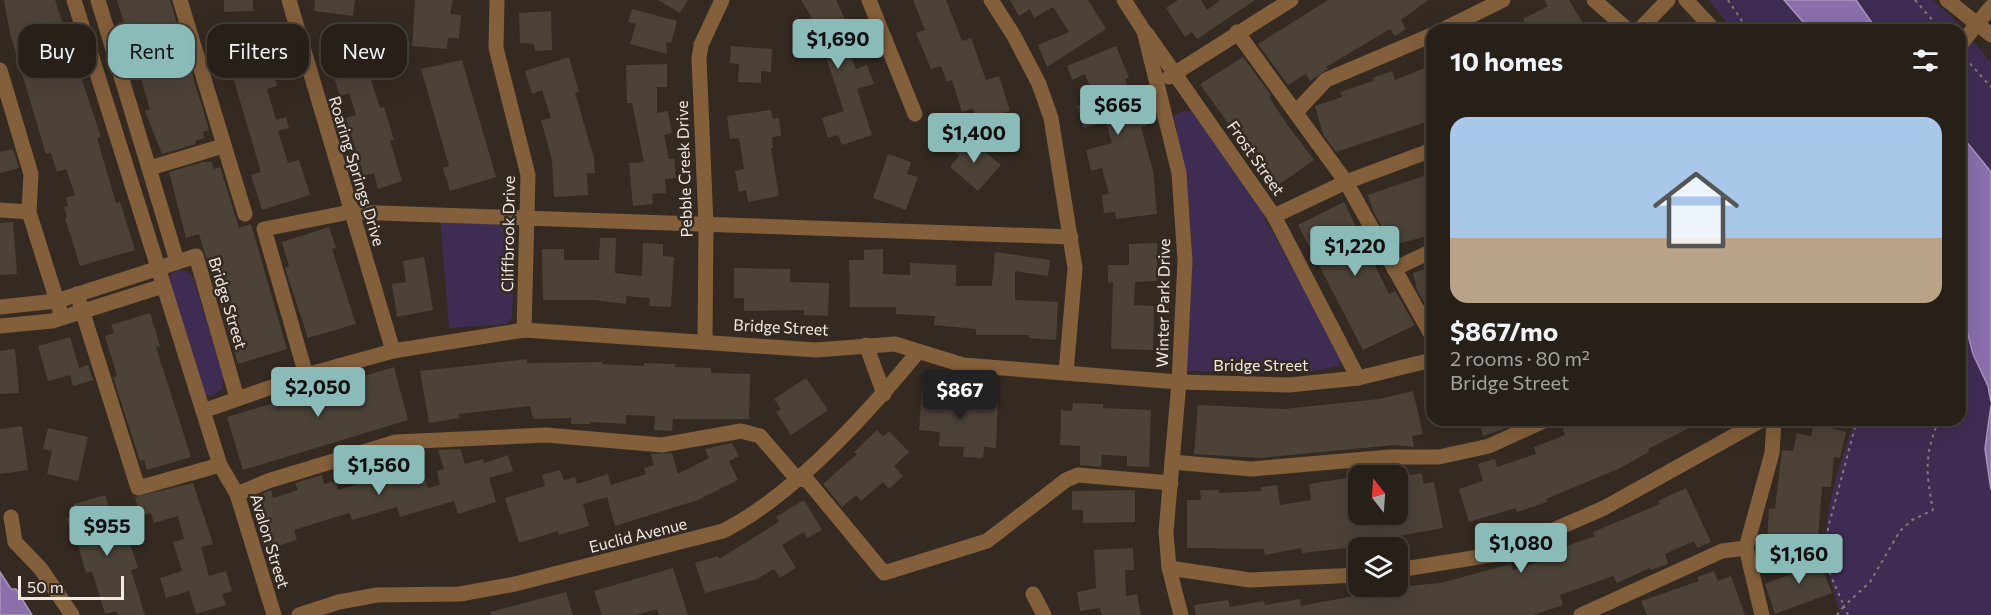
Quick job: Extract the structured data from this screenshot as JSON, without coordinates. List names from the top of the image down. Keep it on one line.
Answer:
{"streets":{"street":["Frost Street","Pebble Creek Drive","Roaring Springs Drive","Cliffbrook Drive","Bridge Street","Winter Park Drive","Euclid Avenue","Avalon Street"]},"crossings":[["Frost Street","Bridge Street"],["Frost Street","Winter Park Drive"],["Pebble Creek Drive","Bridge Street"],["Roaring Springs Drive","Bridge Street"],["Cliffbrook Drive","Bridge Street"],["Bridge Street","Winter Park Drive"],["Bridge Street","Euclid Avenue"],["Bridge Street","Avalon Street"]],"scale_bar":"50 m","north":"top","page":{"price":["$1,690","$665","$1,400","$1,220","$2,050","$867","$1,560","$955","$1,080","$1,160"],"chip":["Buy","Rent","Filters","New"],"heading":"10 homes","list":[{"name":"$867/mo","note":"2 rooms · 80 m² · Bridge Street"}],"scale":"50 m"}}
